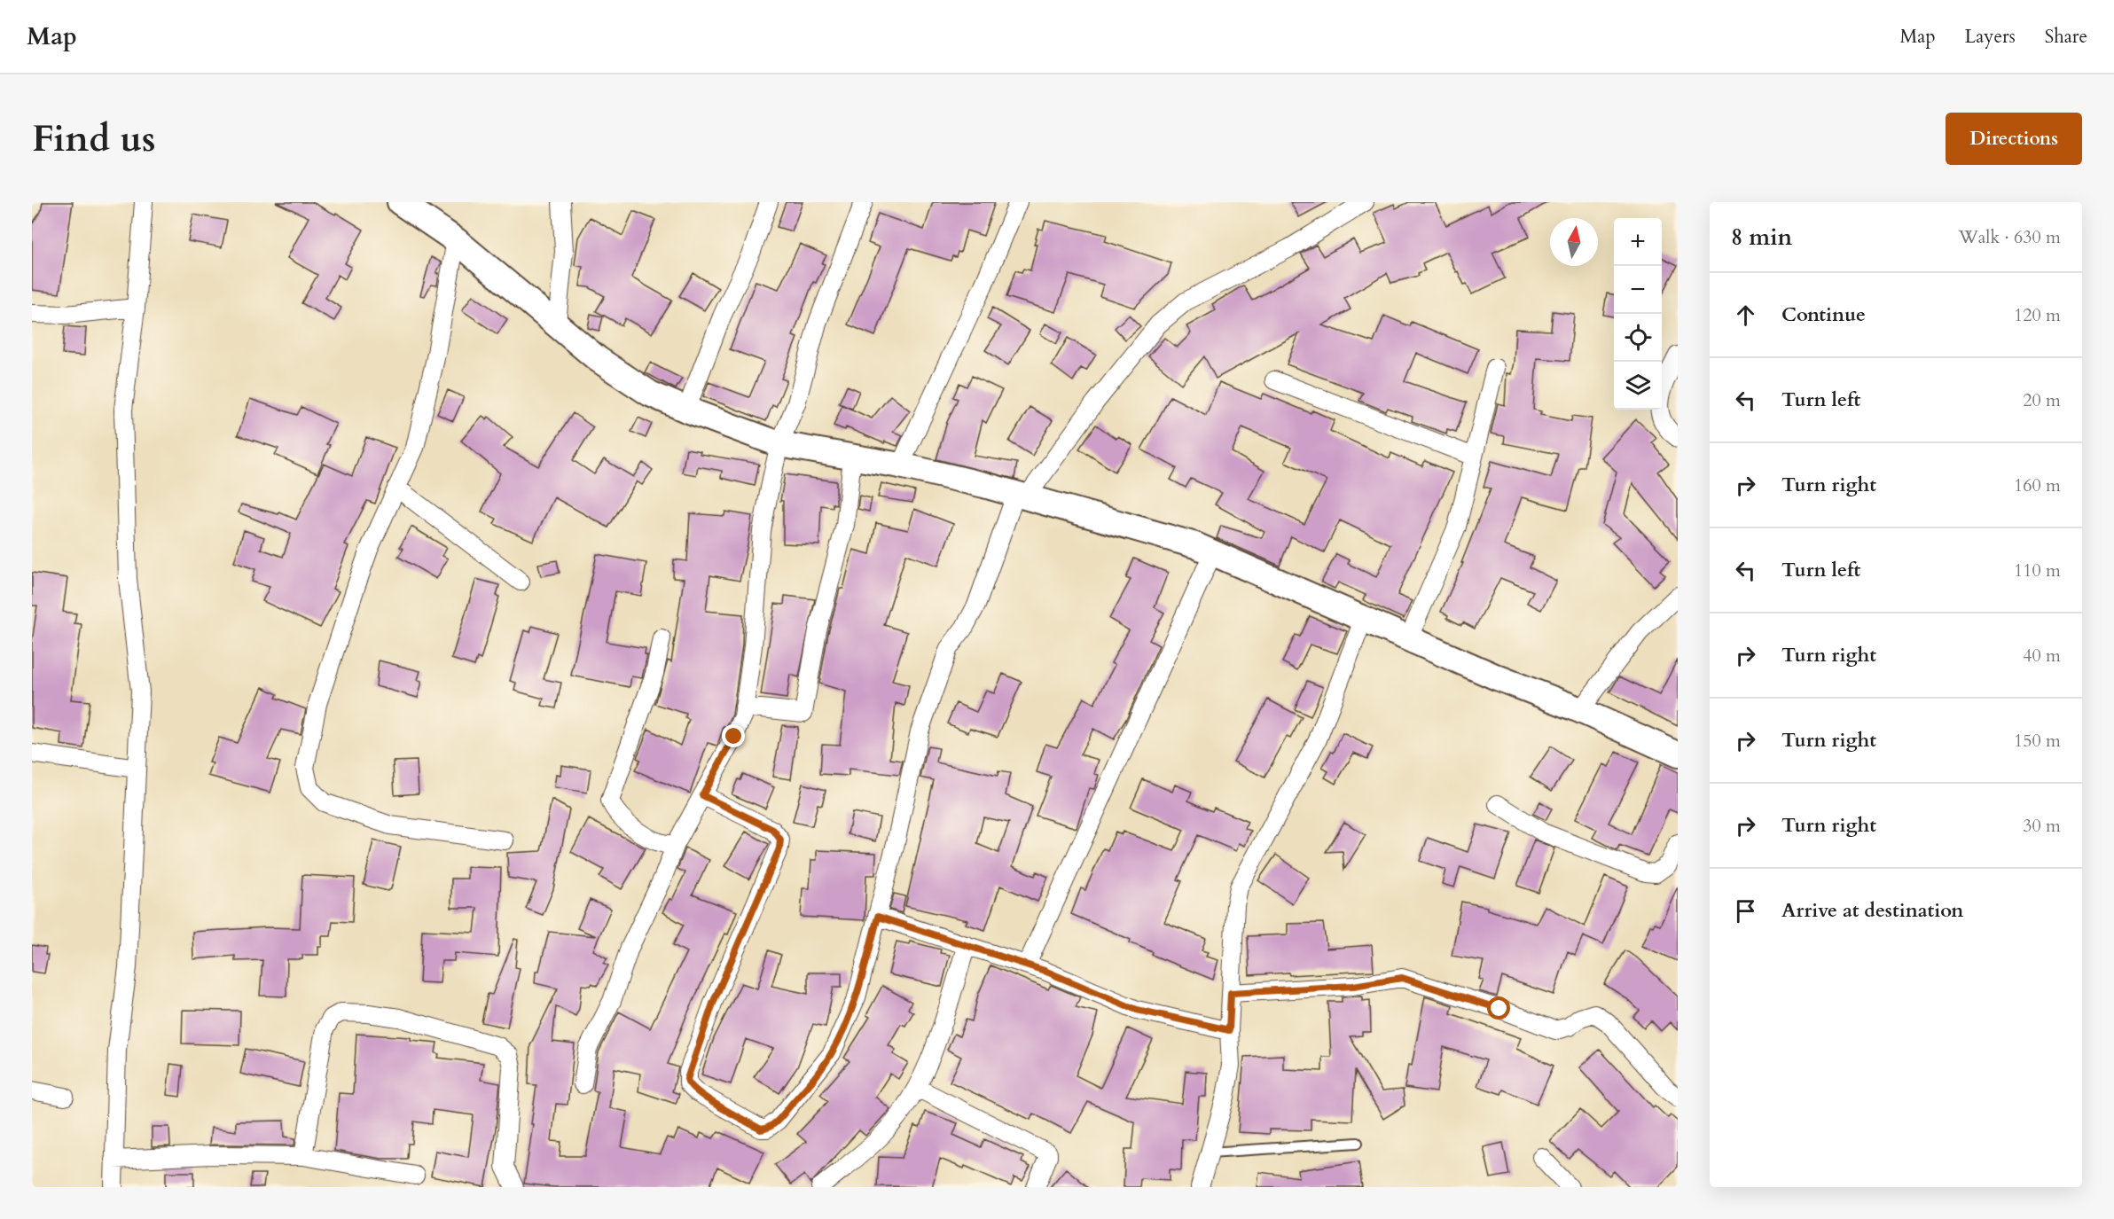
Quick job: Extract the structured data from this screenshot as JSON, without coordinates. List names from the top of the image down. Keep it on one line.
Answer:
{"north":"top","page":{"header":"Map","nav":["Map","Layers","Share"],"buttons":"Directions","title":"Find us","heading":["8 min","Walk · 630 m"],"map_buttons":["+","−"],"list":[["Continue","120 m"],["Turn left","20 m"],["Turn right","160 m"],["Turn left","110 m"],["Turn right","40 m"],["Turn right","150 m"],["Turn right","30 m"],"Arrive at destination"]}}
